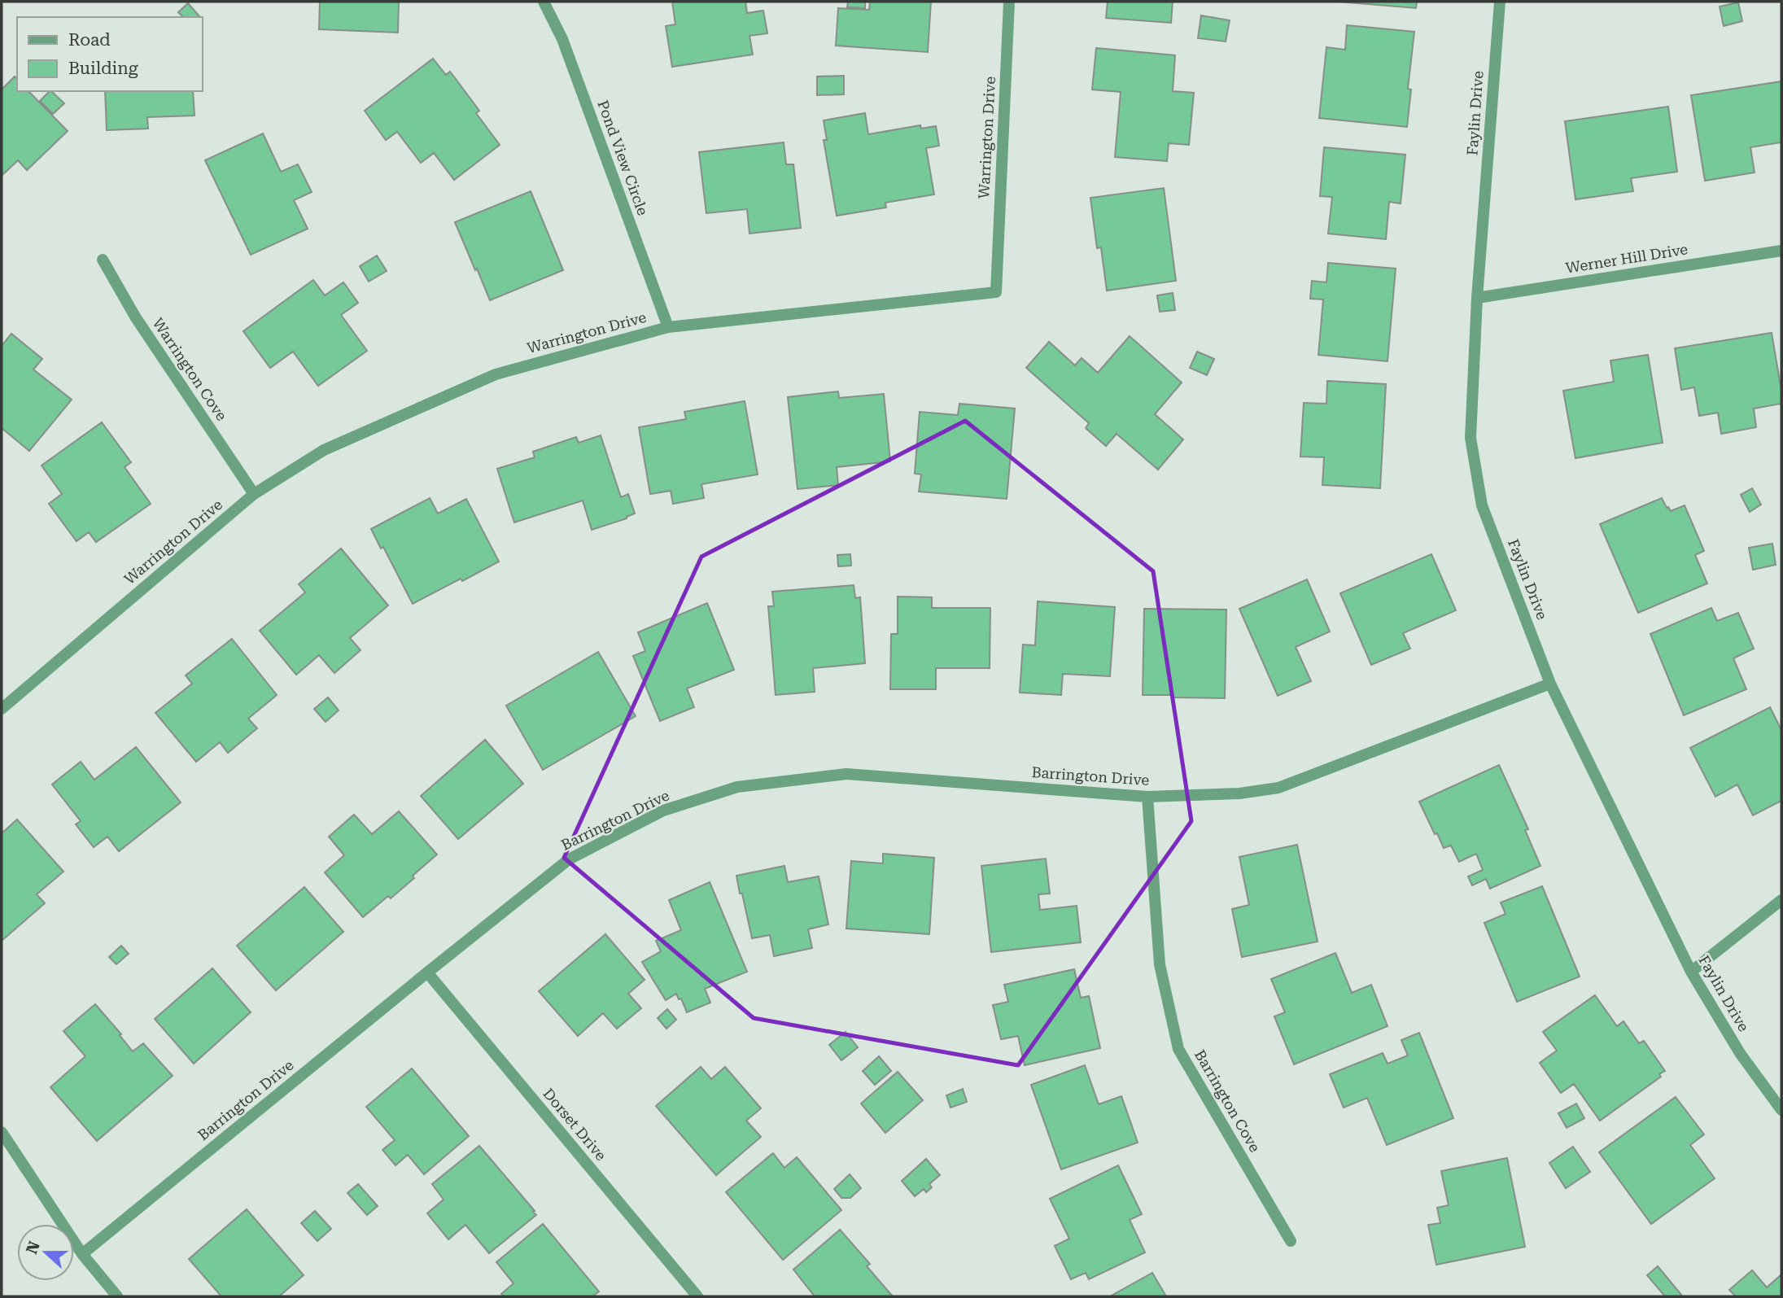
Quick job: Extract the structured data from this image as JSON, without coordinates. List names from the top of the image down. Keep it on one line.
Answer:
{"streets":{"street":["Faylin Drive","Warrington Drive","Pond View Circle","Werner Hill Drive","Warrington Cove","Barrington Drive","Barrington Cove","Dorset Drive"]},"crossings":[["Faylin Drive","Werner Hill Drive"],["Faylin Drive","Barrington Drive"],["Warrington Drive","Pond View Circle"],["Warrington Drive","Warrington Cove"],["Barrington Drive","Barrington Cove"],["Barrington Drive","Dorset Drive"]],"legend":["Road","Building"],"north":"left"}
